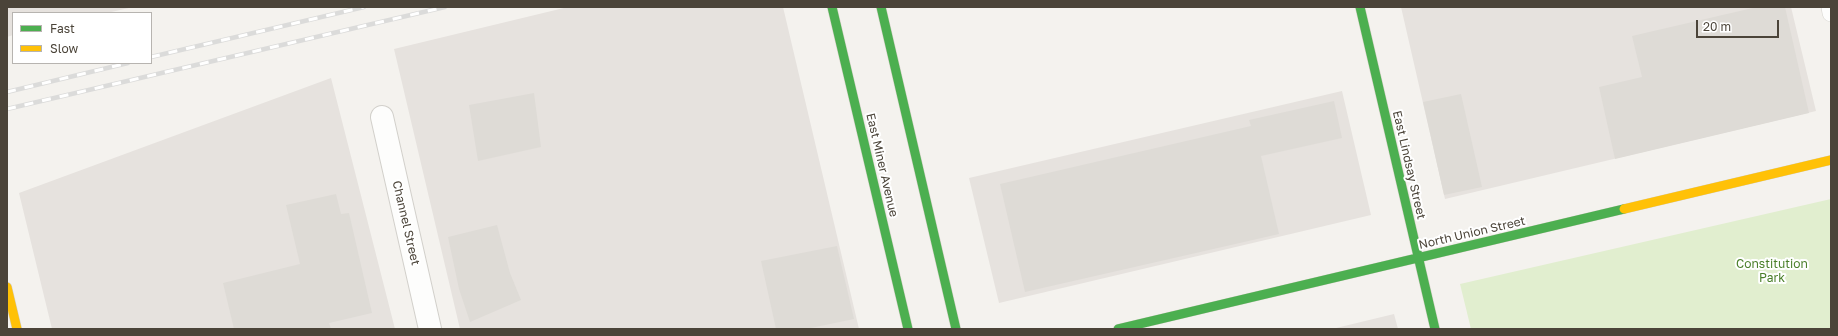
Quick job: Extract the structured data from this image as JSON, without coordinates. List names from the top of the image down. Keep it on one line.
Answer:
{"streets":{"street":["East Miner Avenue","East Lindsay Street","Channel Street","North Union Street"]},"crossings":[["East Lindsay Street","North Union Street"]],"parks":["Constitution Park"],"legend":["Fast","Slow"],"scale_bar":"20 m"}
